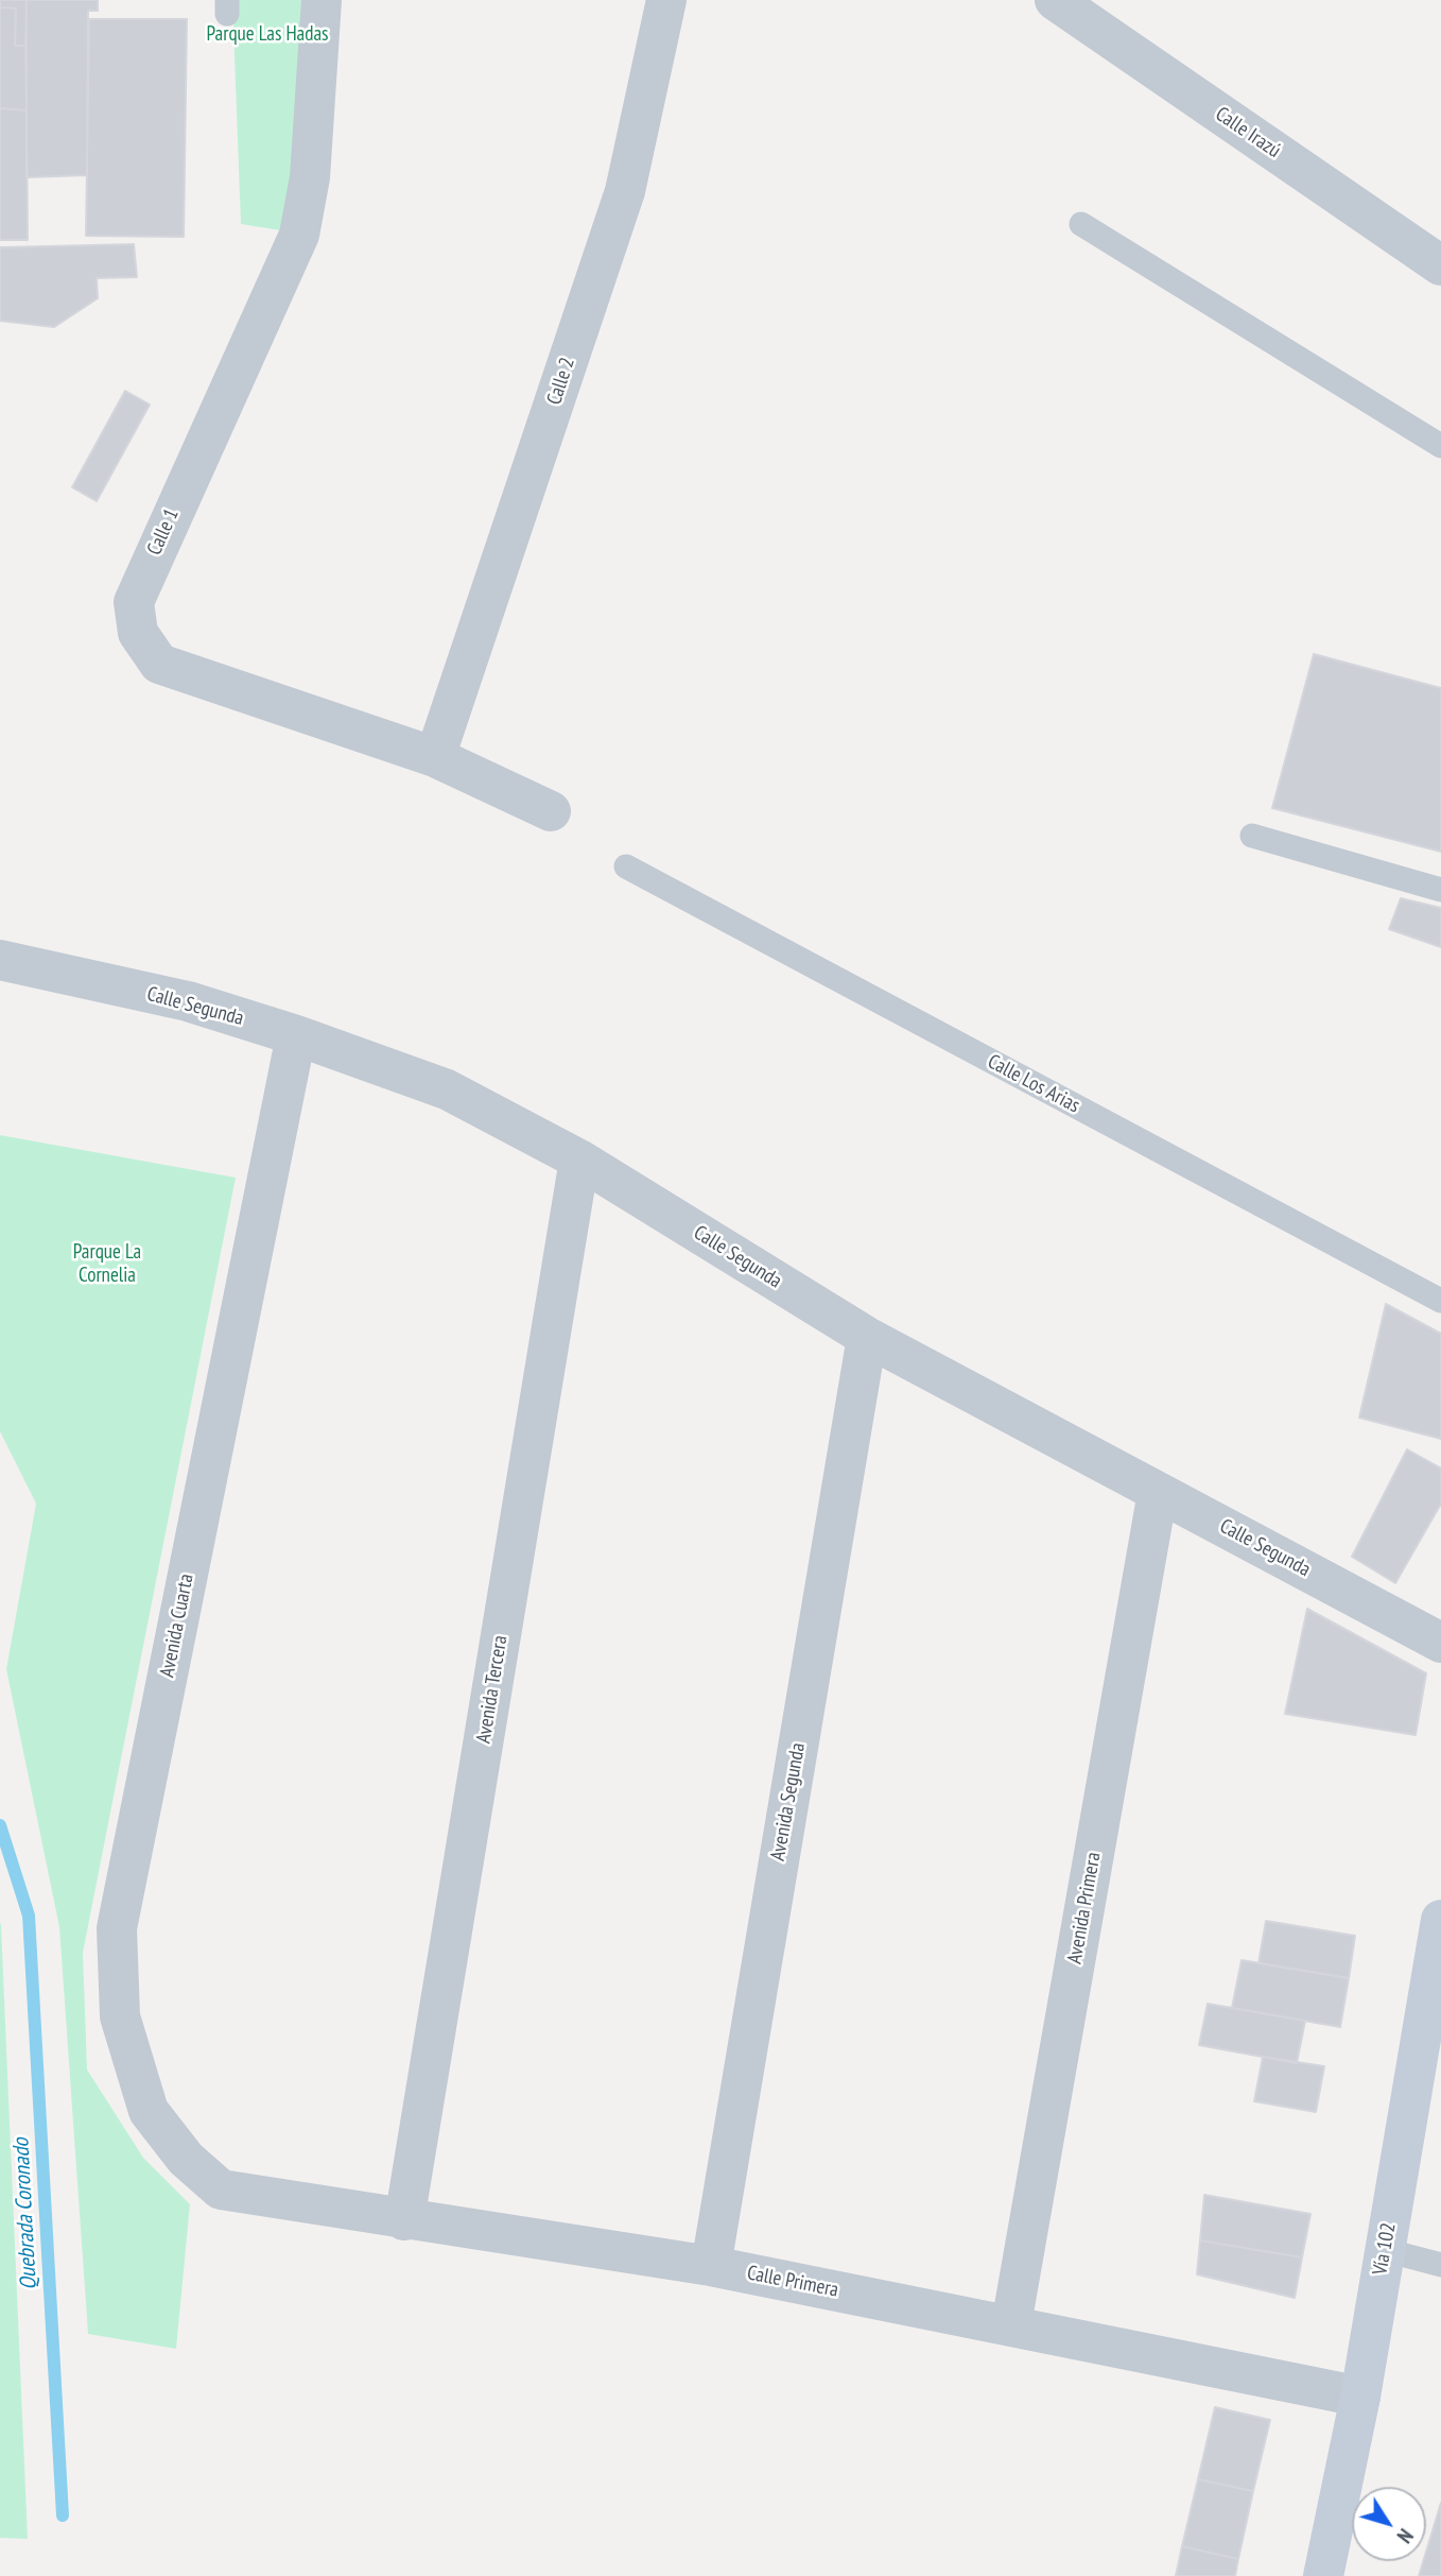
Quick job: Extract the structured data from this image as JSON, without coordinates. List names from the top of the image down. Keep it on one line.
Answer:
{"streets":{"main road":["Vía 102"],"street":["Calle Irazú","Calle 2","Calle 1","Calle Segunda","Avenida Cuarta","Avenida Tercera","Avenida Segunda","Avenida Primera","Calle Primera"],"lane":["Calle Los Arias"]},"crossings":[["Calle 2","Calle 1"],["Calle Segunda","Avenida Cuarta"],["Calle Segunda","Avenida Tercera"],["Calle Segunda","Avenida Segunda"],["Calle Segunda","Avenida Primera"],["Avenida Cuarta","Calle Primera"],["Avenida Tercera","Calle Primera"],["Avenida Segunda","Calle Primera"],["Avenida Primera","Calle Primera"],["Vía 102","Calle Primera"]],"water":["Quebrada Coronado"],"parks":["Parque Las Hadas","Parque La Cornelia"],"north":"bottom right"}
